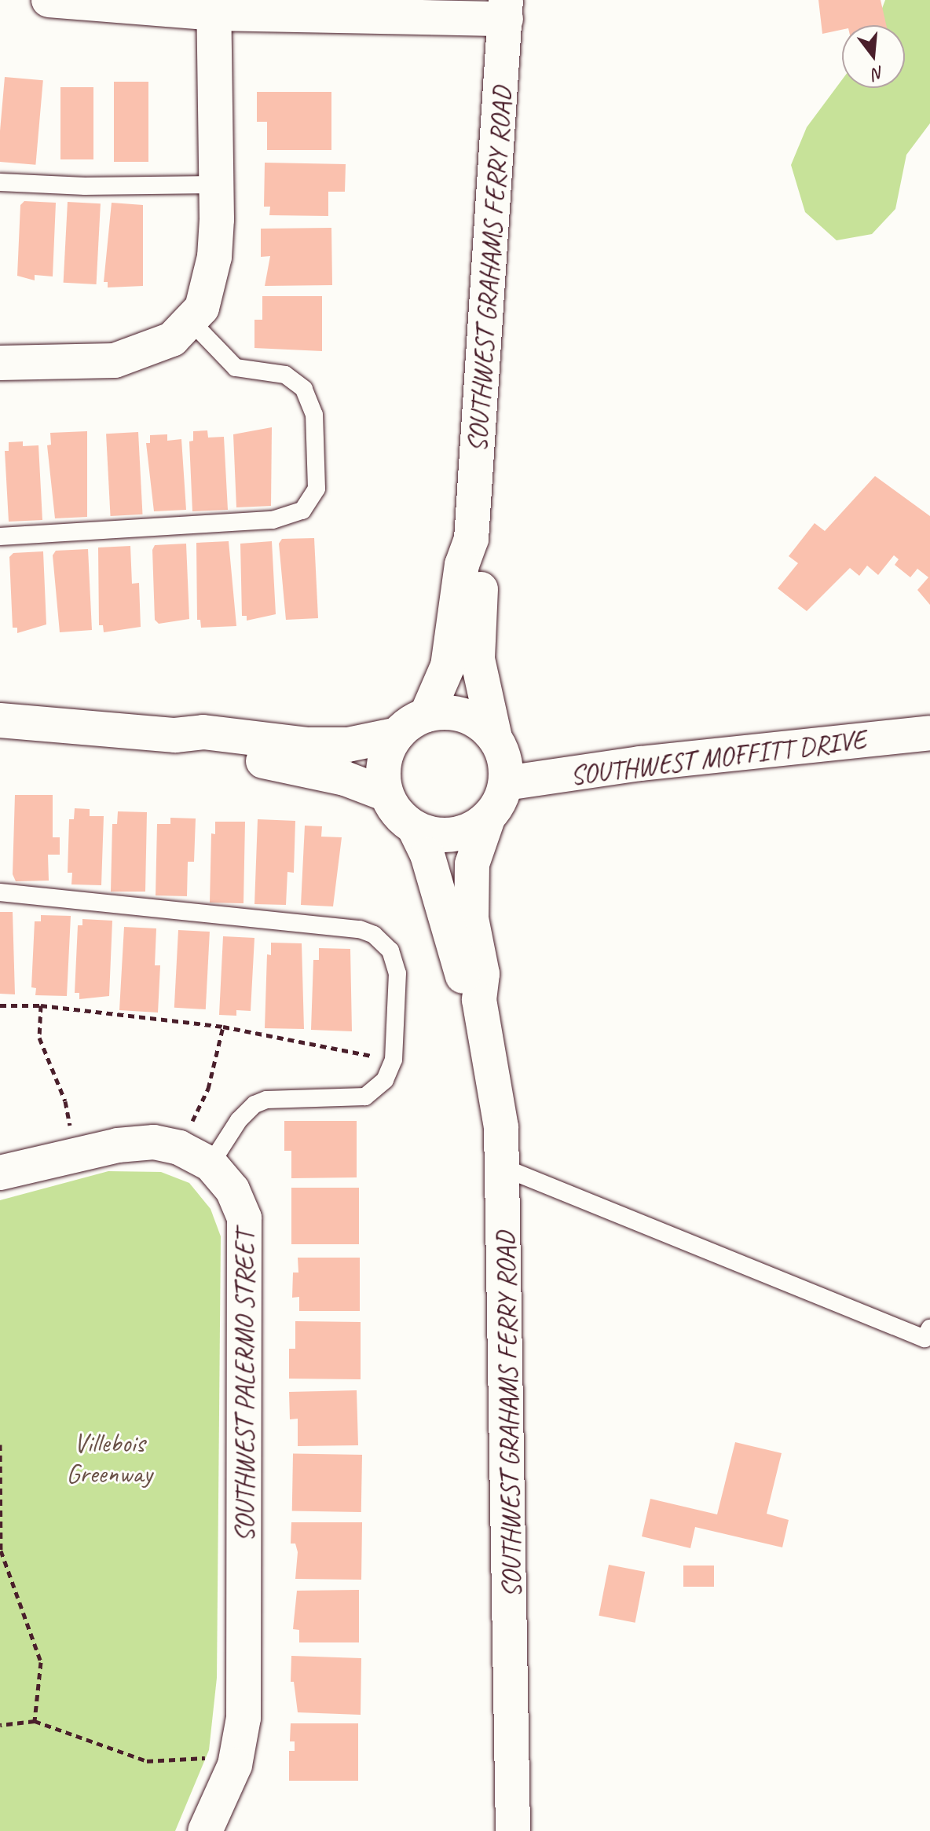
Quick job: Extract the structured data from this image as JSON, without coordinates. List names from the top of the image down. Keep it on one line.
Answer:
{"streets":{"street":["SOUTHWEST GRAHAMS FERRY ROAD","SOUTHWEST MOFFITT DRIVE","SOUTHWEST PALERMO STREET"]},"crossings":[["SOUTHWEST GRAHAMS FERRY ROAD","SOUTHWEST MOFFITT DRIVE"]],"parks":["Villebois Greenway"],"north":"bottom"}
